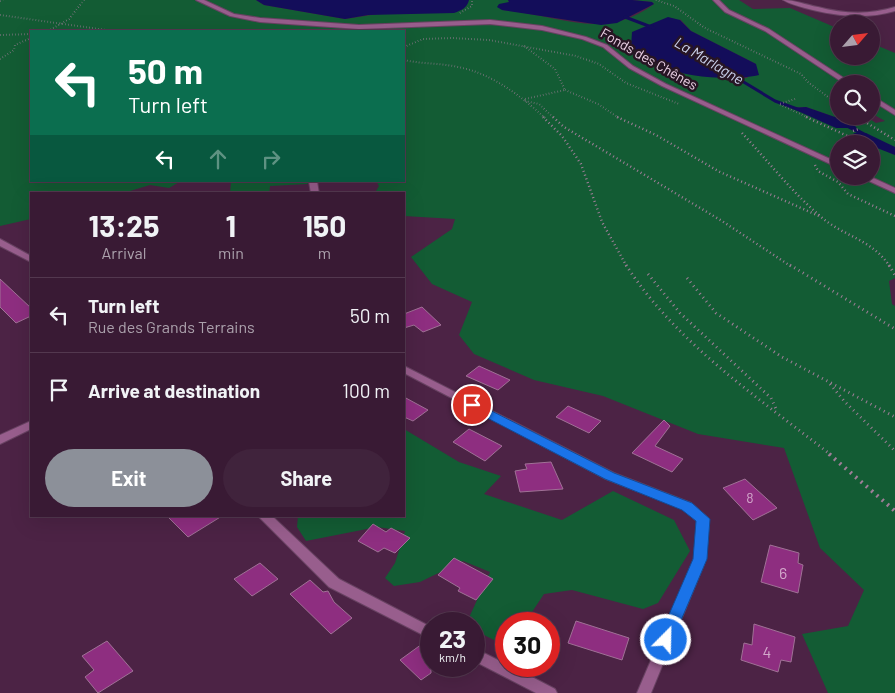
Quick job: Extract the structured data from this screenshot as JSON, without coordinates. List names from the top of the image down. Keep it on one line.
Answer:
{"streets":{"street":["Fonds des Chênes"]},"water":["La Marlagne"],"house_numbers":["8","6","4"],"north":"top right","page":{"turn":["50 m","Turn left"],"eta":["13:25","Arrival","1","min","150","m"],"list":[{"name":"Turn left","note":"Rue des Grands Terrains","value":"50 m"},{"name":"Arrive at destination","value":"100 m"}],"buttons":["Exit","Share"],"speed":"23 km/h","limit":"30"}}
